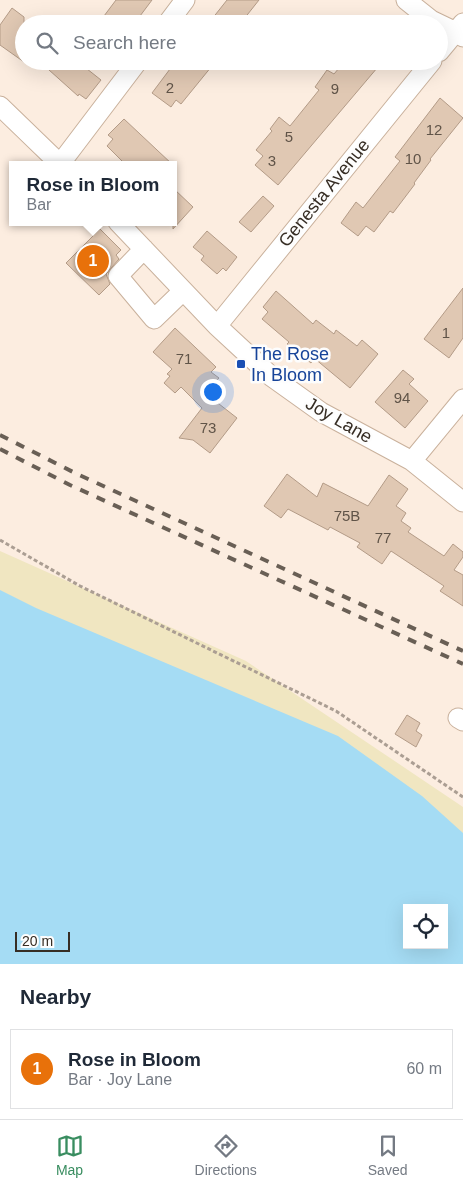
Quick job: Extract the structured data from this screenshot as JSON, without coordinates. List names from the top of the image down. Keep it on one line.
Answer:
{"streets":{"street":["Genesta Avenue","Joy Lane"]},"crossings":[["Genesta Avenue","Joy Lane"]],"places":{"transit":["The Rose In Bloom"]},"house_numbers":["2","9","12","5","10","3","1","71","94","73","75B","77"],"scale_bar":"20 m","page":{"search":"Search here","popup":["Rose in Bloom","Bar"],"pins":"1","scale":"20 m","heading":"Nearby","list":[{"mark":"1","name":"Rose in Bloom","note":"Bar · Joy Lane","value":"60 m"}],"nav":["Map","Directions","Saved"]}}
